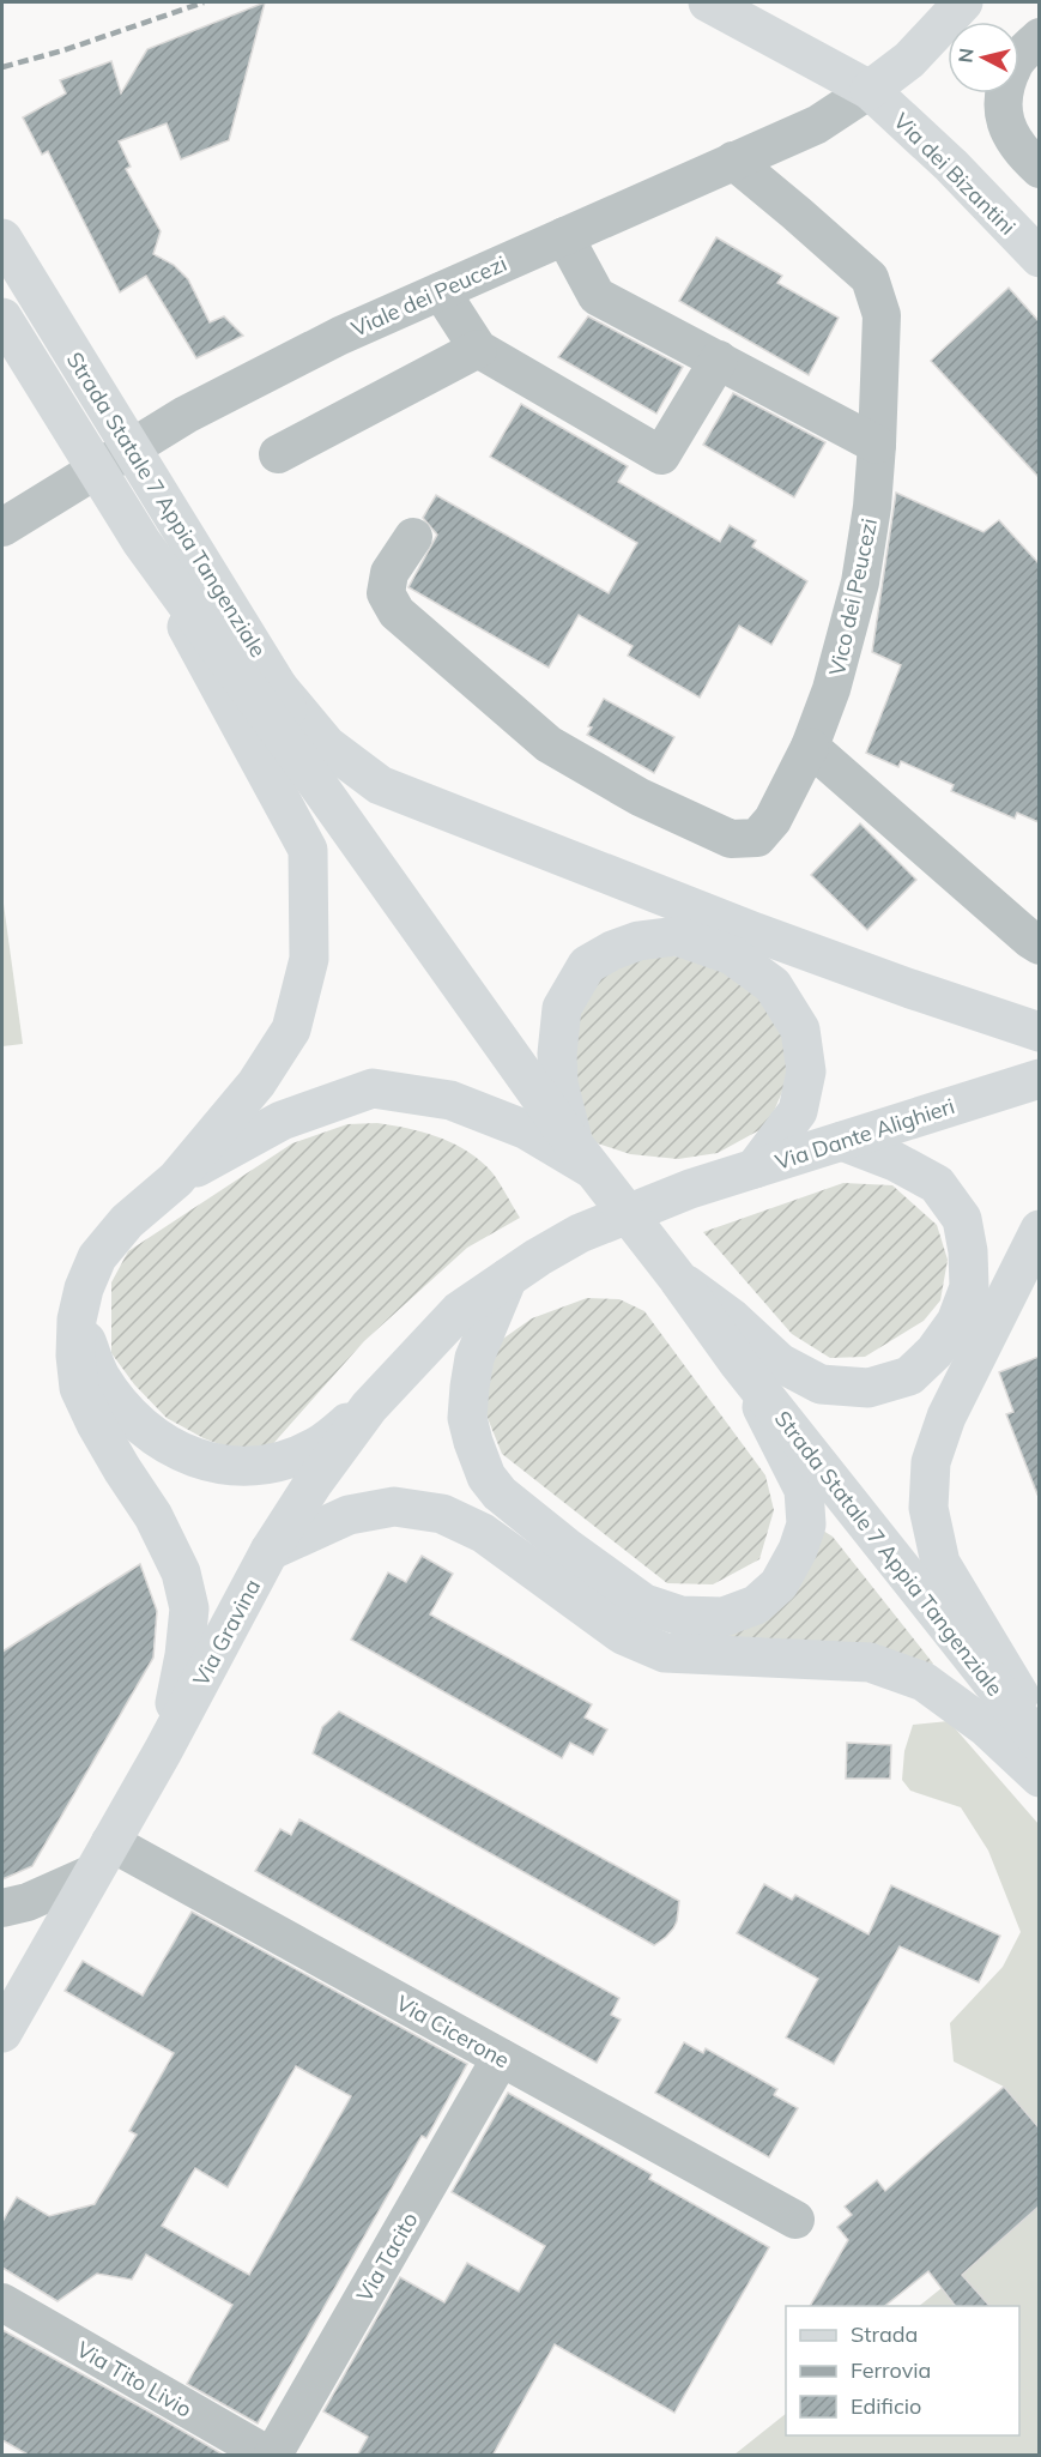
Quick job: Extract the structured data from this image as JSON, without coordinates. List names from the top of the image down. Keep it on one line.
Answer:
{"streets":{"main road":["Via dei Bizantini","Strada Statale 7 Appia Tangenziale","Via Dante Alighieri","Via Gravina"],"street":["Viale dei Peucezi","Vico dei Peucezi","Via Cicerone","Via Tacito","Via Tito Livio"]},"crossings":[["Via dei Bizantini","Viale dei Peucezi"],["Viale dei Peucezi","Vico dei Peucezi"],["Via Dante Alighieri","Via Gravina"],["Via Gravina","Via Cicerone"],["Via Cicerone","Via Tacito"]],"legend":["Strada","Ferrovia","Edificio"],"north":"left"}
